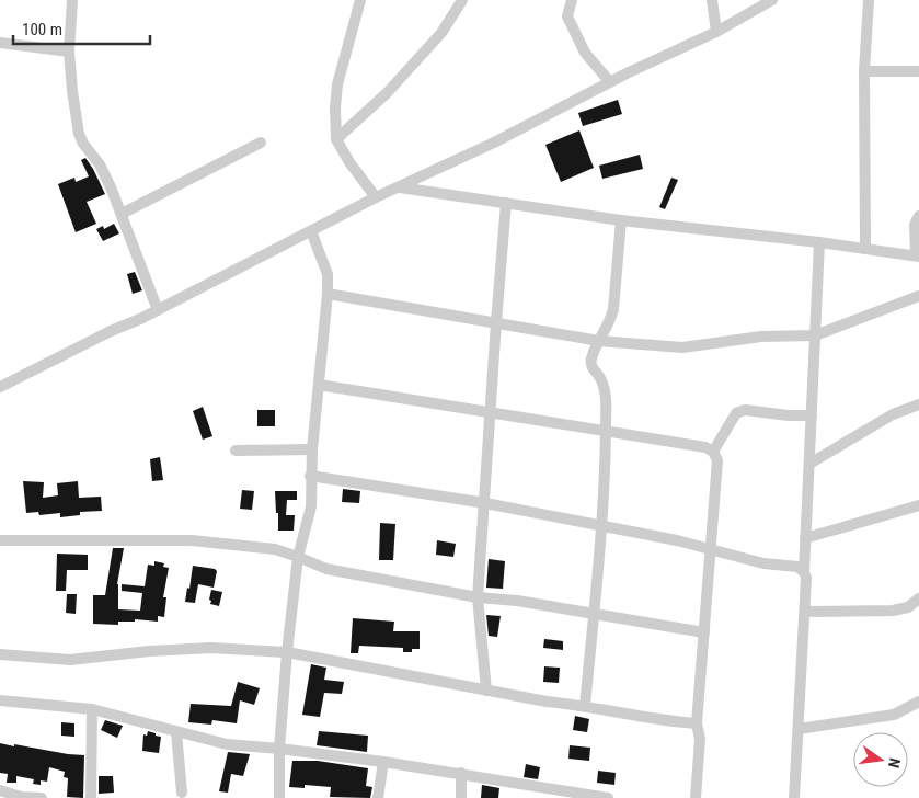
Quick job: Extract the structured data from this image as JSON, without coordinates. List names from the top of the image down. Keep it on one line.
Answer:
{"scale_bar":"100 m","north":"right"}
